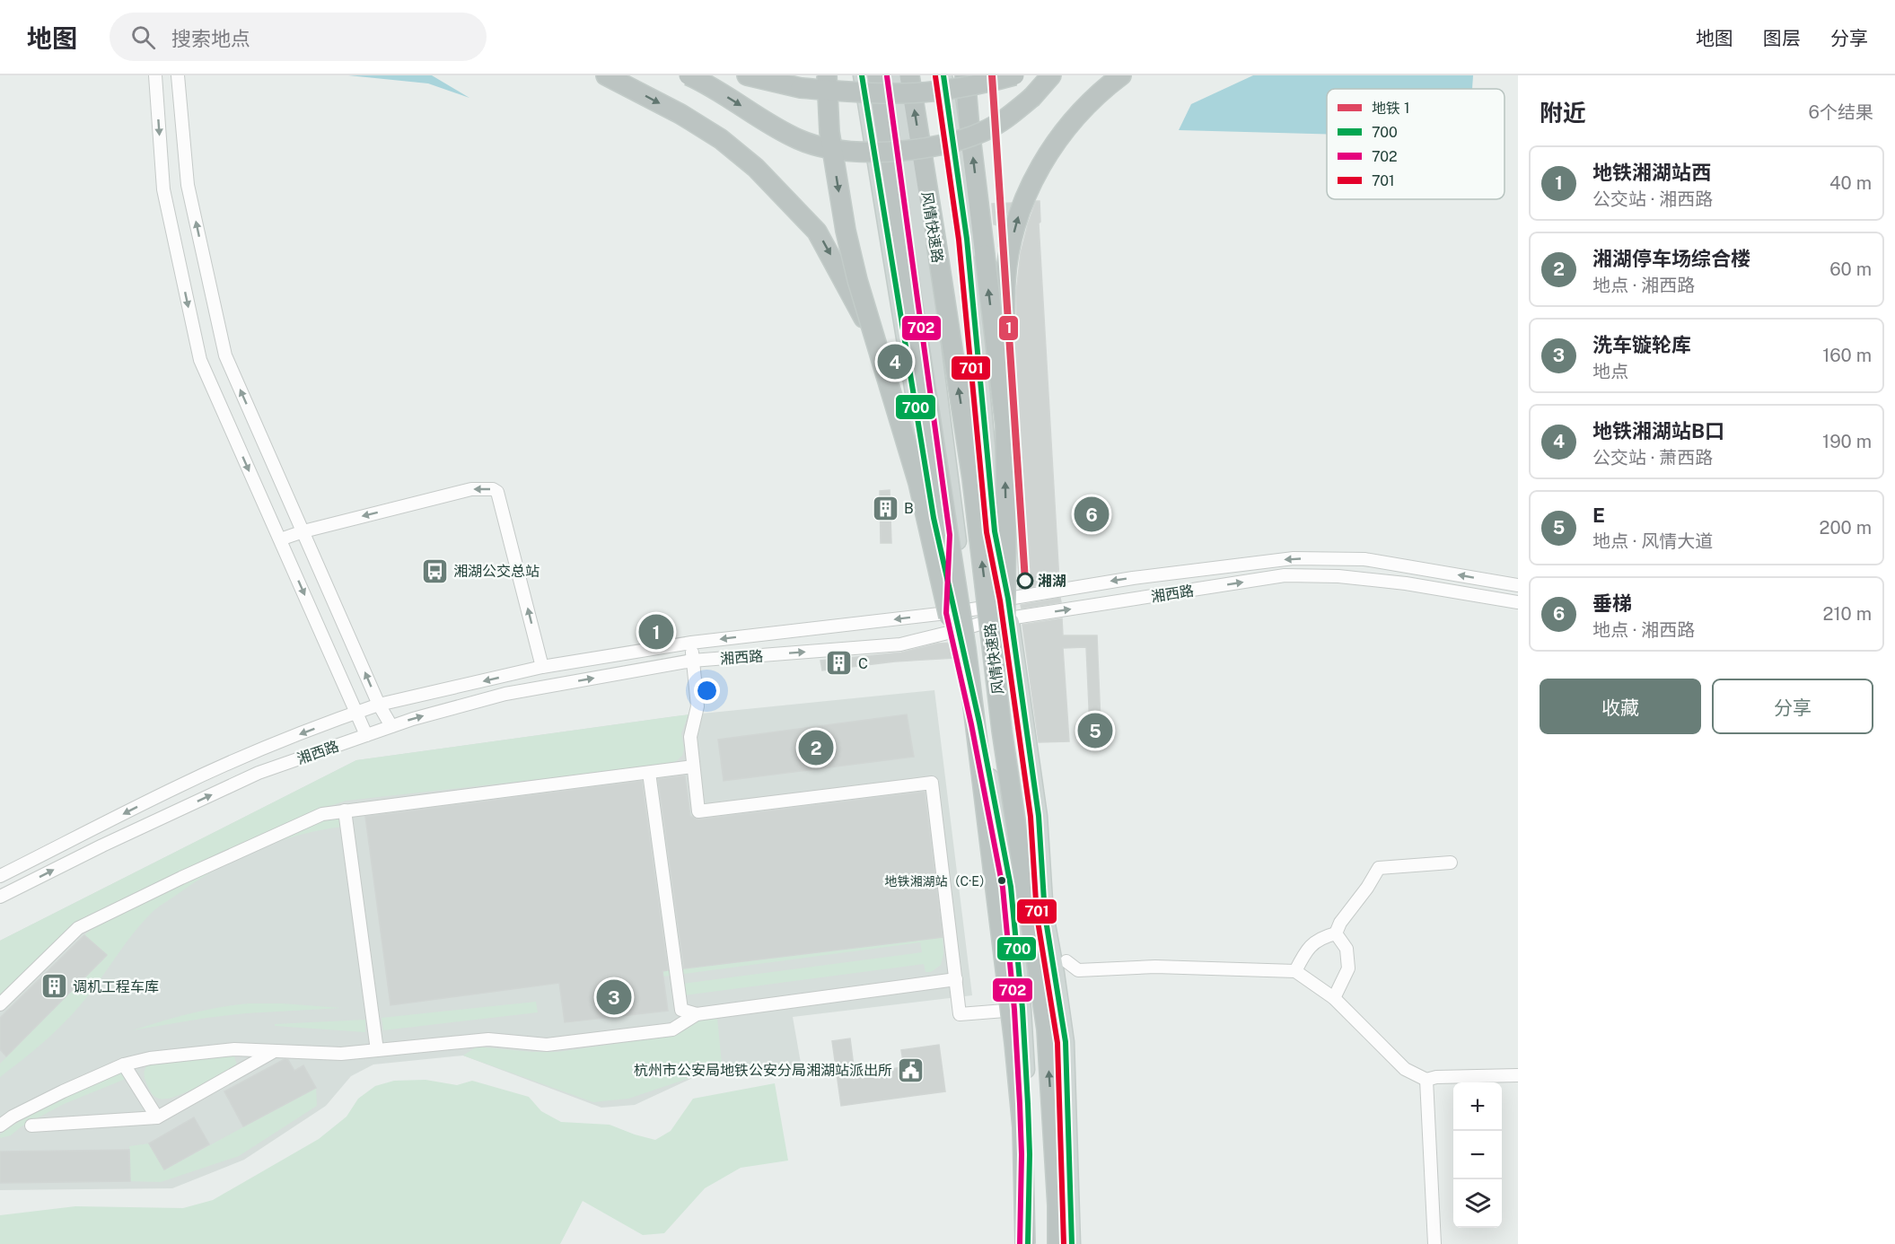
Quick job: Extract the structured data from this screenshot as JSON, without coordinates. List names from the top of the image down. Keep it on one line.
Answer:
{"streets":{"highway":["风情快速路"],"street":["湘西路"]},"places":{"building":["B","C","调机工程车库"],"bus stop":["湘湖公交总站"],"other":["湘湖","地铁湘湖站（C·E）"],"public building":["杭州市公安局地铁公安分局湘湖站派出所"]},"lines":["metro line 1","transit line 700","transit line 702","transit line 701"],"legend":["地铁 1","700","702","701"],"page":{"header":"地图","search":"搜索地点","nav":["地图","图层","分享"],"heading":["附近","6个结果"],"list":[{"mark":"1","name":"地铁湘湖站西","note":"公交站 · 湘西路","value":"40 m"},{"mark":"2","name":"湘湖停车场综合楼","note":"地点 · 湘西路","value":"60 m"},{"mark":"3","name":"洗车镟轮库","note":"地点","value":"160 m"},{"mark":"4","name":"地铁湘湖站B口","note":"公交站 · 萧西路","value":"190 m"},{"mark":"5","name":"E","note":"地点 · 风情大道","value":"200 m"},{"mark":"6","name":"垂梯","note":"地点 · 湘西路","value":"210 m"}],"pins":["4","6","1","5","2","3"],"buttons":["收藏","分享"],"map_buttons":["+","−"]}}
